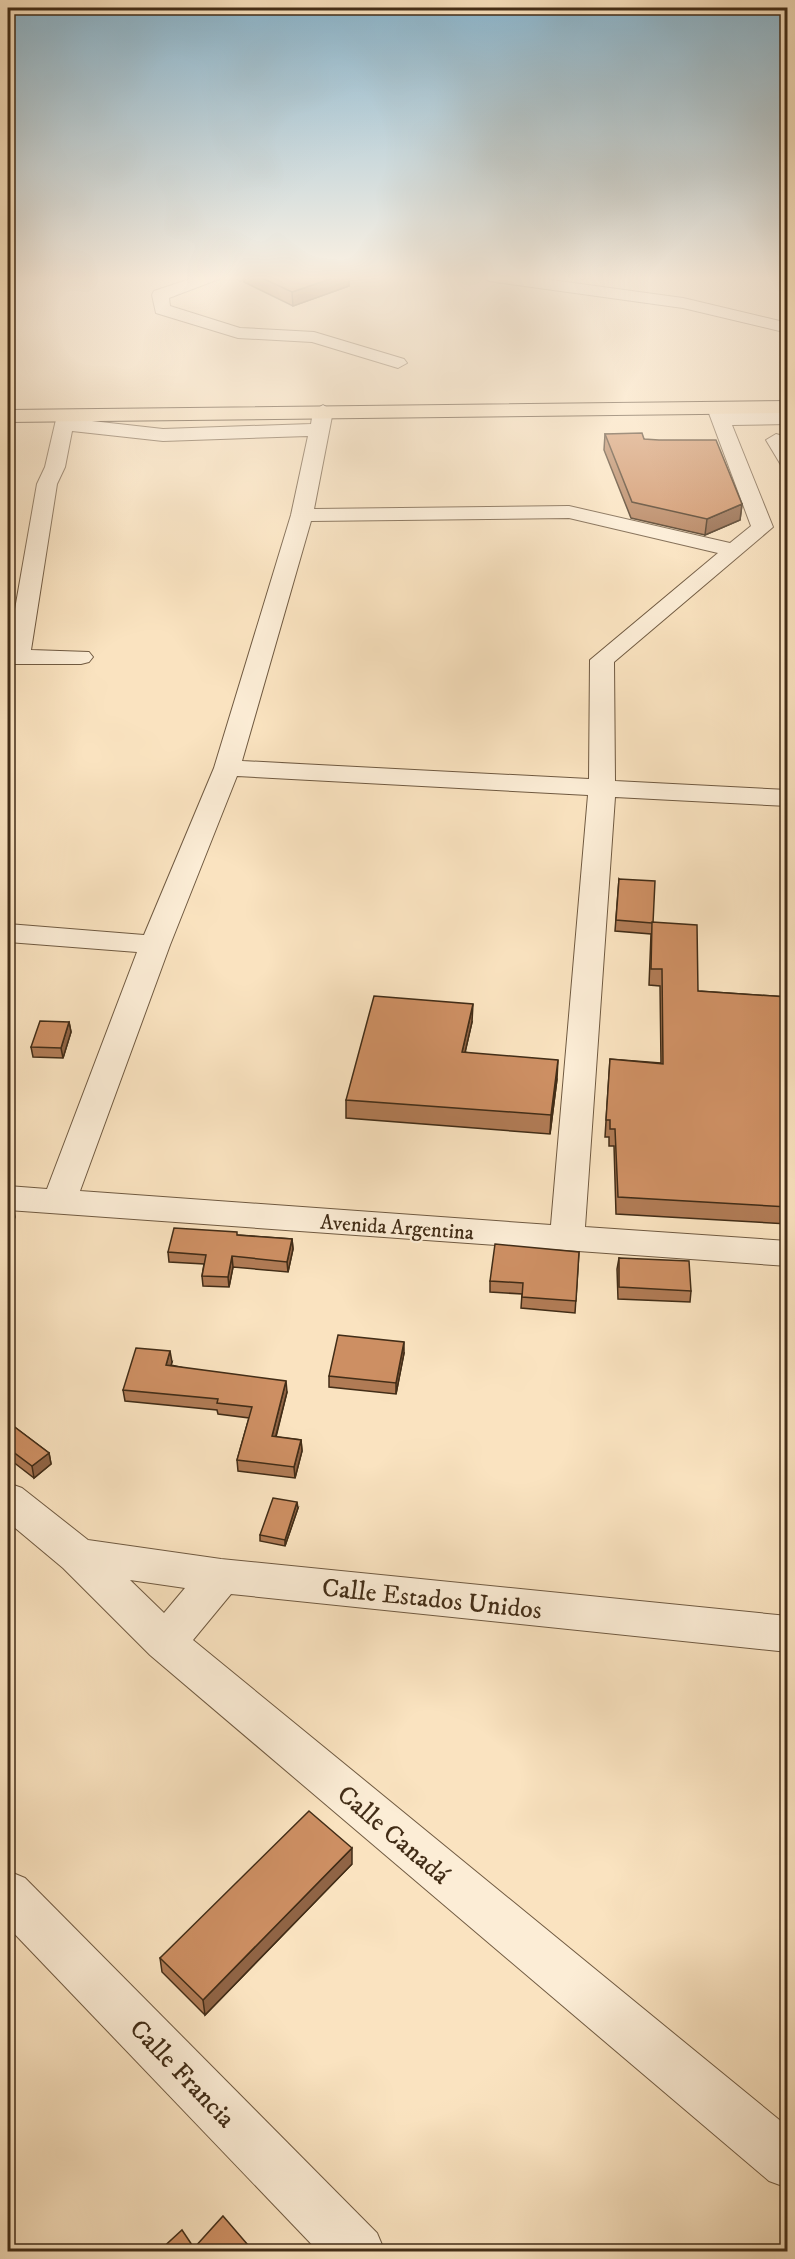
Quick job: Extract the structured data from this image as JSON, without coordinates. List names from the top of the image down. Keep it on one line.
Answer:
{"streets":{"street":["Avenida Argentina","Calle Estados Unidos","Calle Canadá","Calle Francia"]},"crossings":[["Calle Estados Unidos","Calle Canadá"]]}
